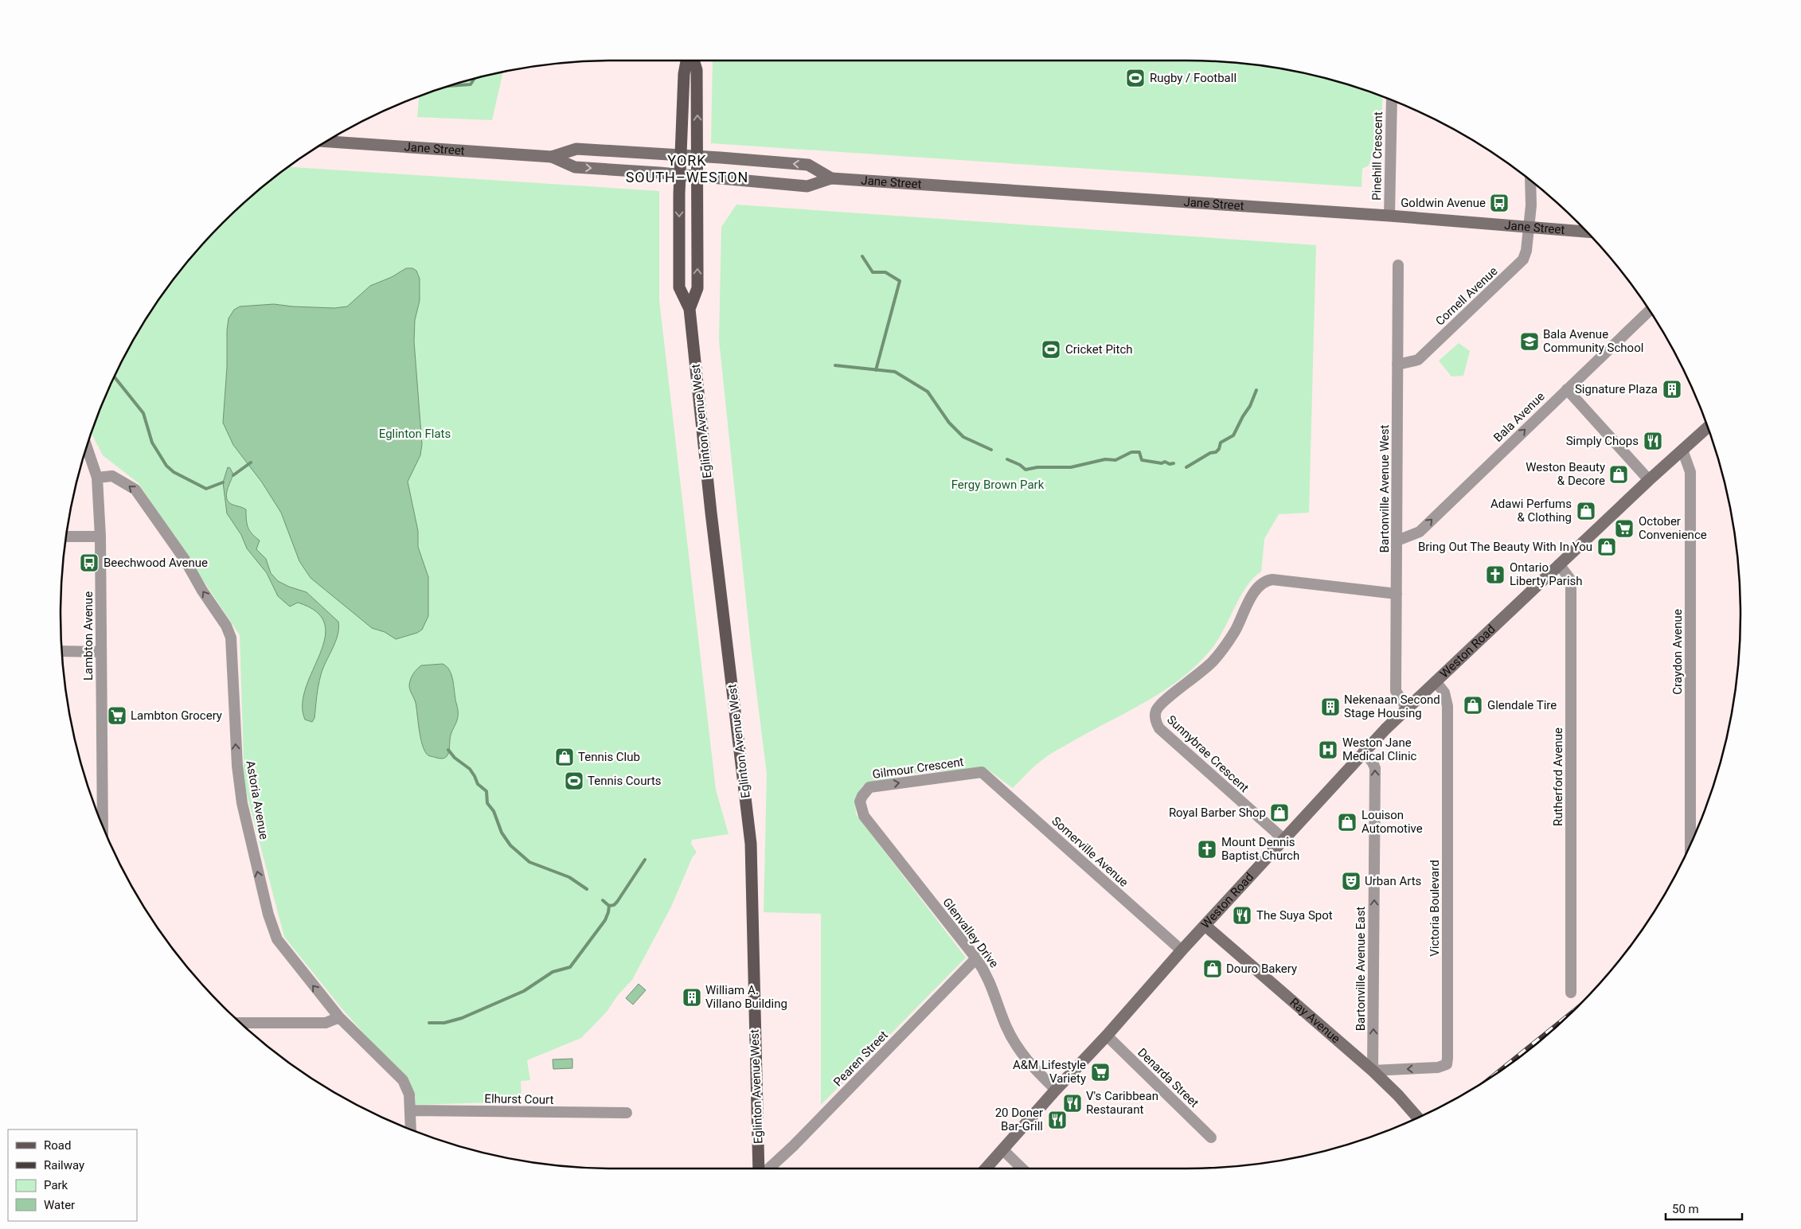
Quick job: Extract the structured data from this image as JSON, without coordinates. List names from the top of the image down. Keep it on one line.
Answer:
{"streets":{"main road":["Jane Street","Eglinton Avenue West","Weston Road","Ray Avenue"],"street":["Pinehill Crescent","Cornell Avenue","Bala Avenue","Bartonville Avenue West","Lambton Avenue","Craydon Avenue","Sunnybrae Crescent","Gilmour Crescent","Rutherford Avenue","Astoria Avenue","Somerville Avenue","Victoria Boulevard","Glenvalley Drive","Bartonville Avenue East","Pearen Street","Denarda Street","Elhurst Court"]},"crossings":[["Jane Street","Pinehill Crescent"],["Jane Street","Cornell Avenue"],["Jane Street","Eglinton Avenue West"],["Cornell Avenue","Bartonville Avenue West"],["Bala Avenue","Bartonville Avenue West"],["Bartonville Avenue West","Weston Road"],["Bartonville Avenue West","Sunnybrae Crescent"],["Lambton Avenue","Astoria Avenue"],["Weston Road","Craydon Avenue"],["Weston Road","Sunnybrae Crescent"],["Weston Road","Rutherford Avenue"],["Weston Road","Somerville Avenue"],["Weston Road","Victoria Boulevard"],["Weston Road","Glenvalley Drive"],["Weston Road","Bartonville Avenue East"],["Weston Road","Ray Avenue"],["Weston Road","Denarda Street"],["Gilmour Crescent","Somerville Avenue"],["Gilmour Crescent","Glenvalley Drive"],["Astoria Avenue","Elhurst Court"],["Victoria Boulevard","Bartonville Avenue East"],["Victoria Boulevard","Ray Avenue"],["Glenvalley Drive","Pearen Street"],["Bartonville Avenue East","Ray Avenue"]],"one_way":["Bala Avenue","Gilmour Crescent","Astoria Avenue","Victoria Boulevard","Bartonville Avenue East"],"districts":["YORK SOUTH–WESTON"],"parks":["Eglinton Flats","Fergy Brown Park"],"places":{"sports":["Rugby / Football","Cricket Pitch","Tennis Courts"],"bus stop":["Goldwin Avenue","Beechwood Avenue"],"school or university":["Bala Avenue Community School"],"building":["Signature Plaza","Nekenaan Second Stage Housing","William A. Villano Building"],"restaurant":["Simply Chops","The Suya Spot","V's Caribbean Restaurant","20 Doner Bar-Grill"],"shop":["Weston Beauty & Decore","Adawi Perfums & Clothing","Bring Out The Beauty With In You","Glendale Tire","Tennis Club","Royal Barber Shop","Louison Automotive","Douro Bakery"],"supermarket":["October Convenience","Lambton Grocery","A&M Lifestyle Variety"],"church":["Ontario Liberty Parish","Mount Dennis Baptist Church"],"hospital":["Weston Jane Medical Clinic"],"theatre":["Urban Arts"]},"legend":["Road","Railway","Park","Water"],"scale_bar":"50 m"}
